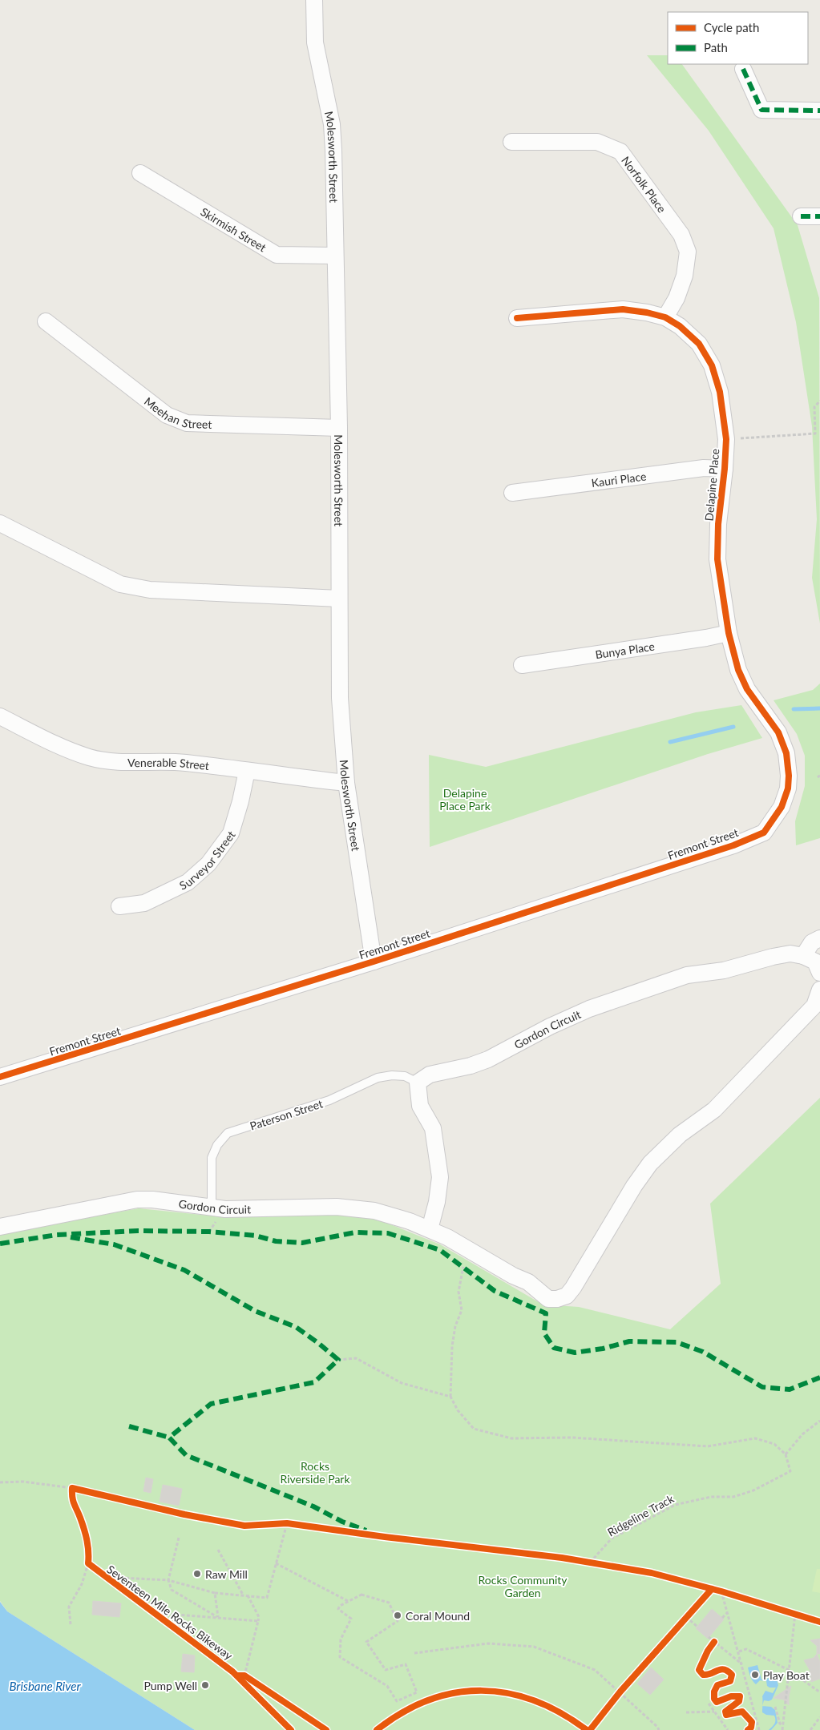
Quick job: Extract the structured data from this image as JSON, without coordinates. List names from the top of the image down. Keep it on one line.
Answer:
{"streets":{"street":["Molesworth Street","Norfolk Place","Skirmish Street","Meehan Street","Kauri Place","Delapine Place","Bunya Place","Venerable Street","Fremont Street","Surveyor Street","Gordon Circuit"],"lane":["Paterson Street"],"path":["Ridgeline Track"],"cycle path":["Seventeen Mile Rocks Bikeway"]},"crossings":[["Molesworth Street","Skirmish Street"],["Molesworth Street","Meehan Street"],["Molesworth Street","Venerable Street"],["Molesworth Street","Fremont Street"],["Norfolk Place","Delapine Place"],["Kauri Place","Delapine Place"],["Delapine Place","Bunya Place"],["Delapine Place","Fremont Street"],["Venerable Street","Surveyor Street"],["Gordon Circuit","Paterson Street"]],"water":["Brisbane River"],"parks":["Delapine Place Park","Rocks Riverside Park","Rocks Community Garden"],"places":["Raw Mill","Coral Mound","Play Boat","Pump Well"],"legend":["Cycle path","Path"]}
